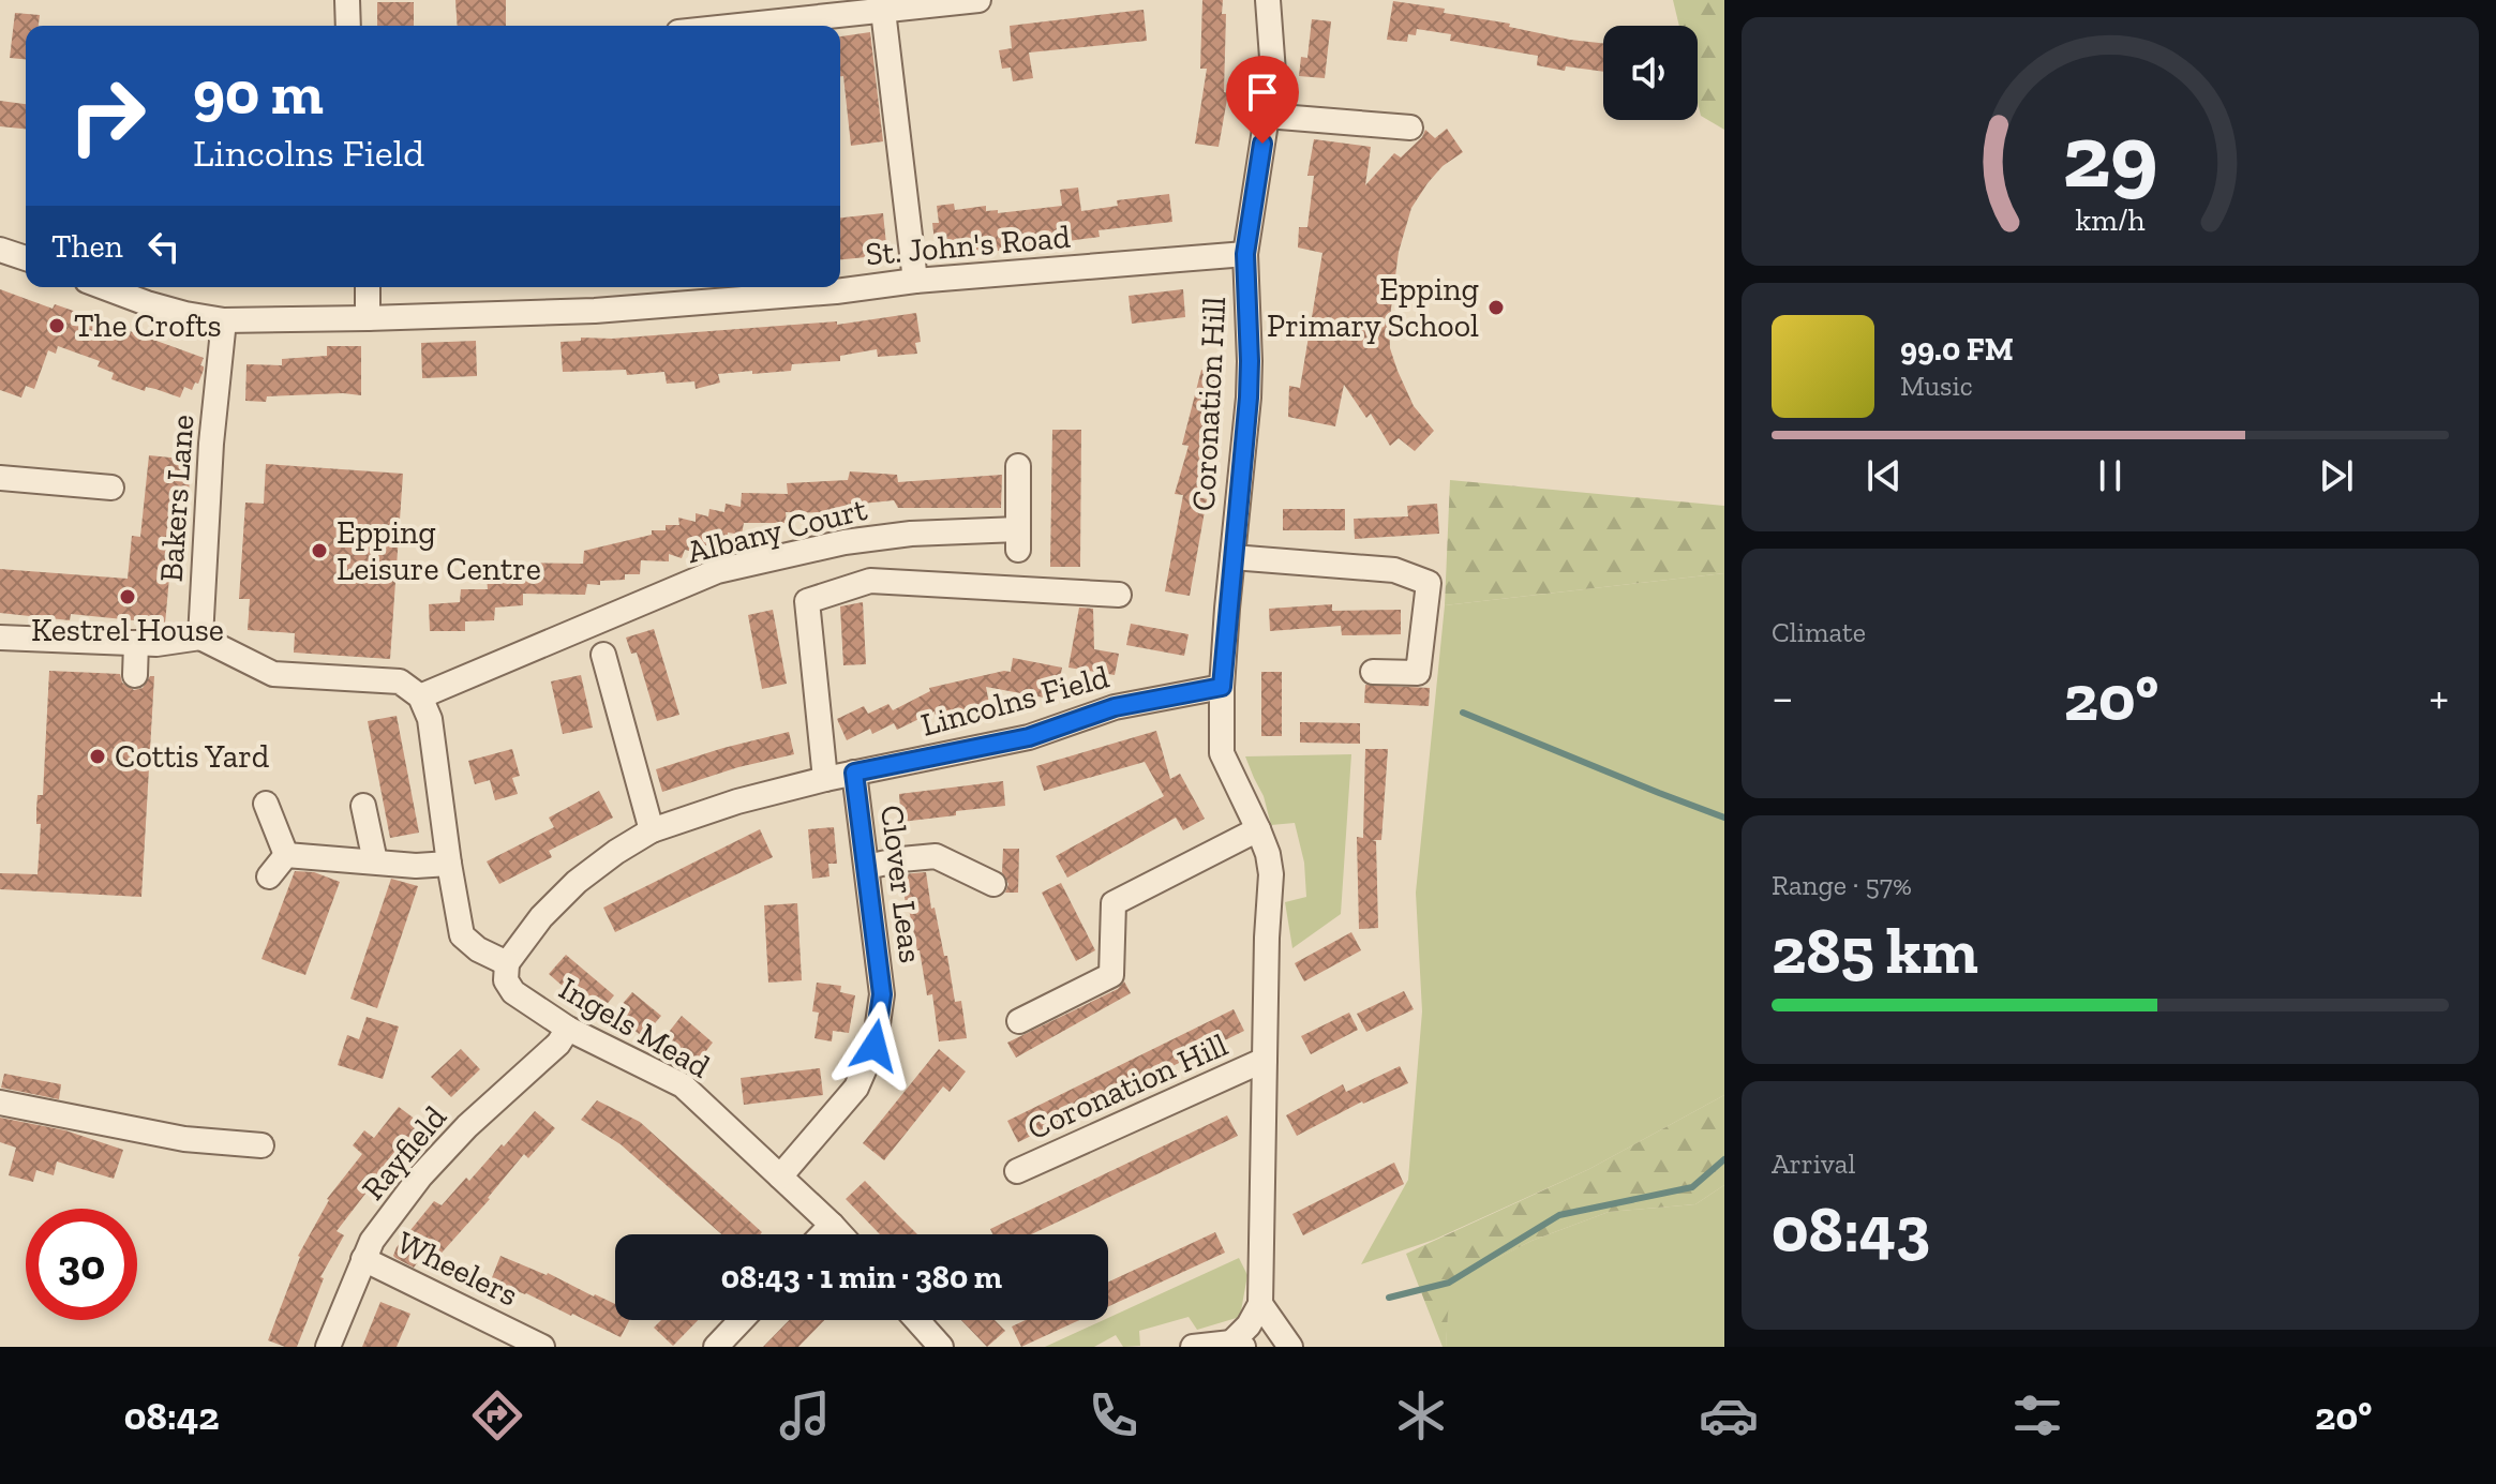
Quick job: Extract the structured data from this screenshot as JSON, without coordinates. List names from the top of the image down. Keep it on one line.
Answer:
{"streets":{"street":["St. John's Road","Coronation Hill","Bakers Lane","Albany Court","Lincolns Field","Clover Leas","Ingels Mead","Rayfield","Wheelers"]},"crossings":[["St. John's Road","Coronation Hill"],["St. John's Road","Bakers Lane"],["Coronation Hill","Lincolns Field"],["Lincolns Field","Clover Leas"],["Lincolns Field","Ingels Mead"],["Clover Leas","Ingels Mead"],["Ingels Mead","Rayfield"],["Rayfield","Wheelers"]],"places":["Epping Primary School","The Crofts","Epping Leisure Centre","Kestrel House","Cottis Yard"],"page":{"turn":["90 m","Lincolns Field"],"then":"Then","song":["99.0 FM","Music"],"tile":["Climate",["Range · 57%","285 km"],["Arrival","08:43"]],"heat":["−","20°","+"],"limit":"30","trip":"08:43 · 1 min · 380 m","tabs":["08:42","20°"],"gauge":["29","km/h"]}}
